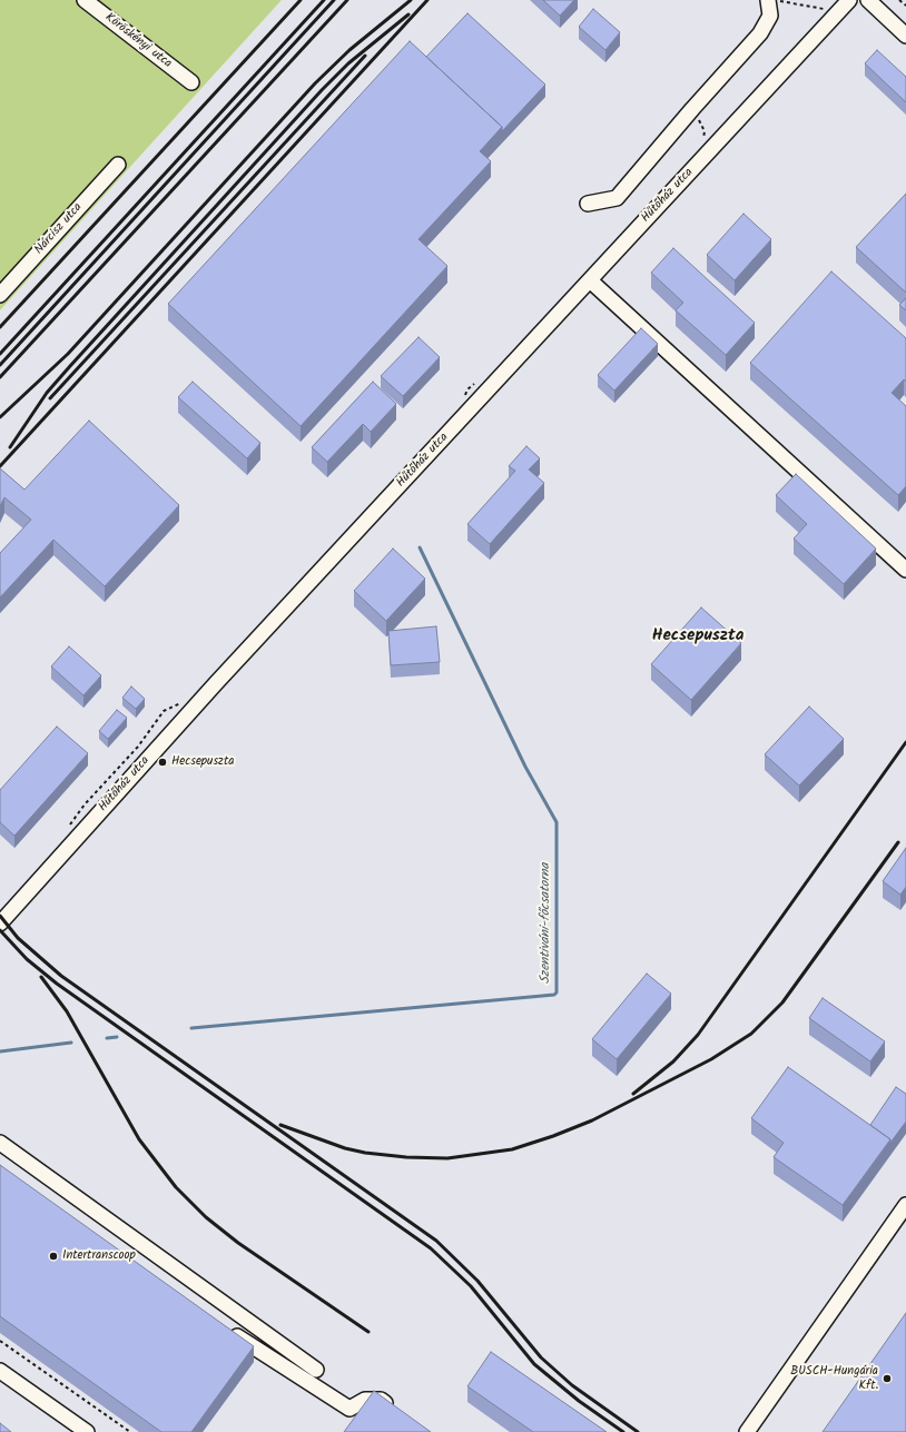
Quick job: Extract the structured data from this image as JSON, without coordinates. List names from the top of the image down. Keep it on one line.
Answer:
{"streets":{"street":["Köröskényi utca","Hűtőház utca","Nárcisz utca"]},"districts":["Hecsepuszta"],"water":["Szentiváni-főcsatorna"],"places":["Hecsepuszta","Intertranscoop","BUSCH-Hungária Kft."]}
